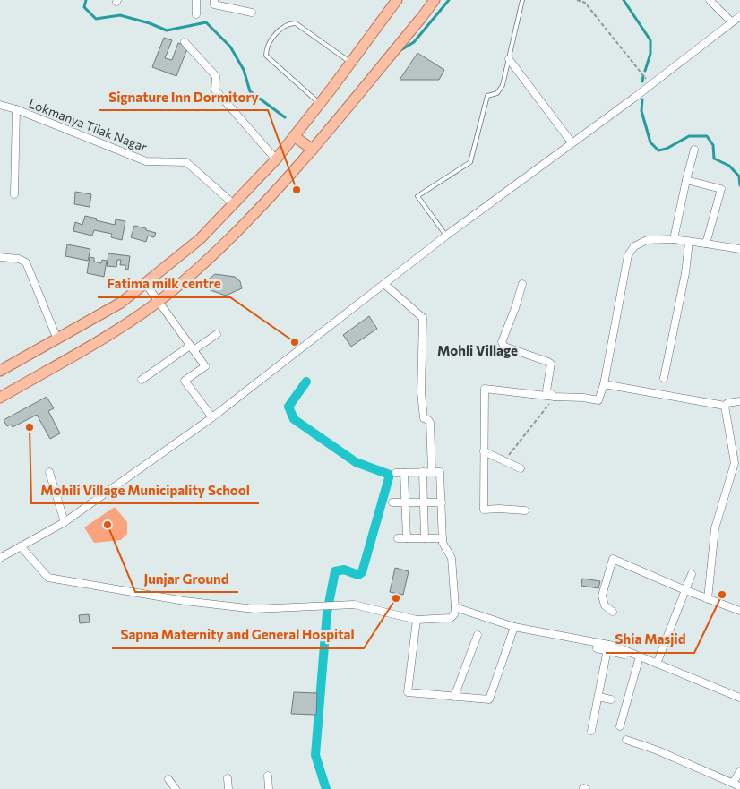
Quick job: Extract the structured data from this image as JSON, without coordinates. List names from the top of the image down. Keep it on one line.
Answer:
{"streets":{"street":["Lokmanya Tilak Nagar"]},"districts":["Mohli Village"],"places":["Signature Inn Dormitory","Fatima milk centre","Mohili Village Municipality School","Junjar Ground","Shia Masjid","Sapna Maternity and General Hospital"]}
